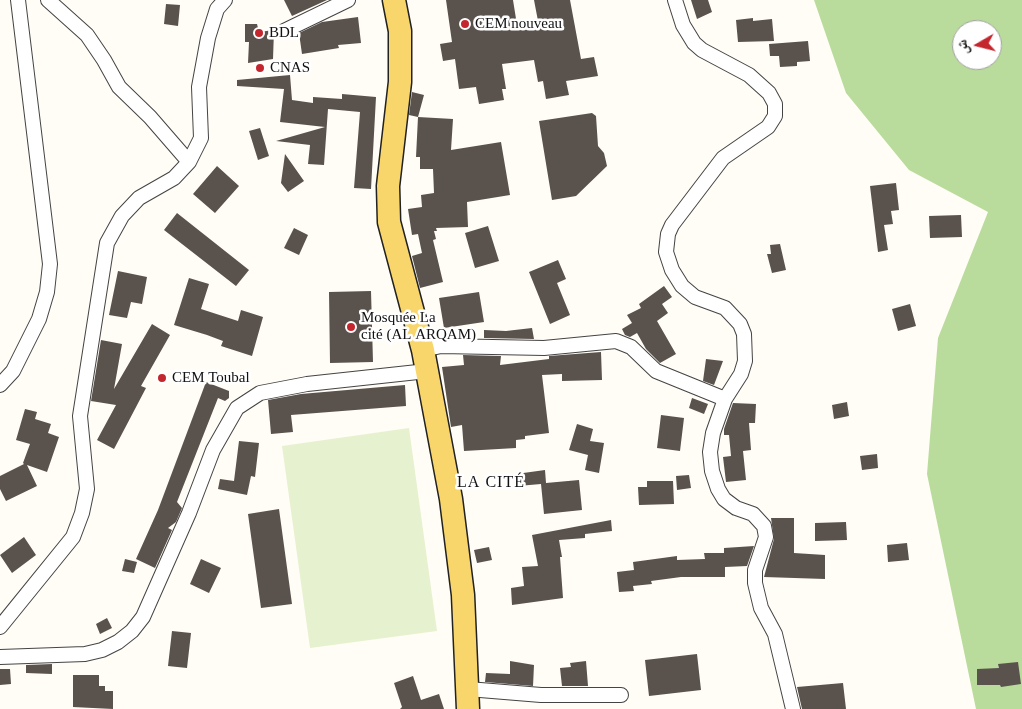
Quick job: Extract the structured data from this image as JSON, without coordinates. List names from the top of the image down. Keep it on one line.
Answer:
{"districts":["LA CITÉ"],"places":["CEM nouveau","BDL","CNAS","Mosquée La cité (AL ARQAM)","CEM Toubal"],"north":"left"}
